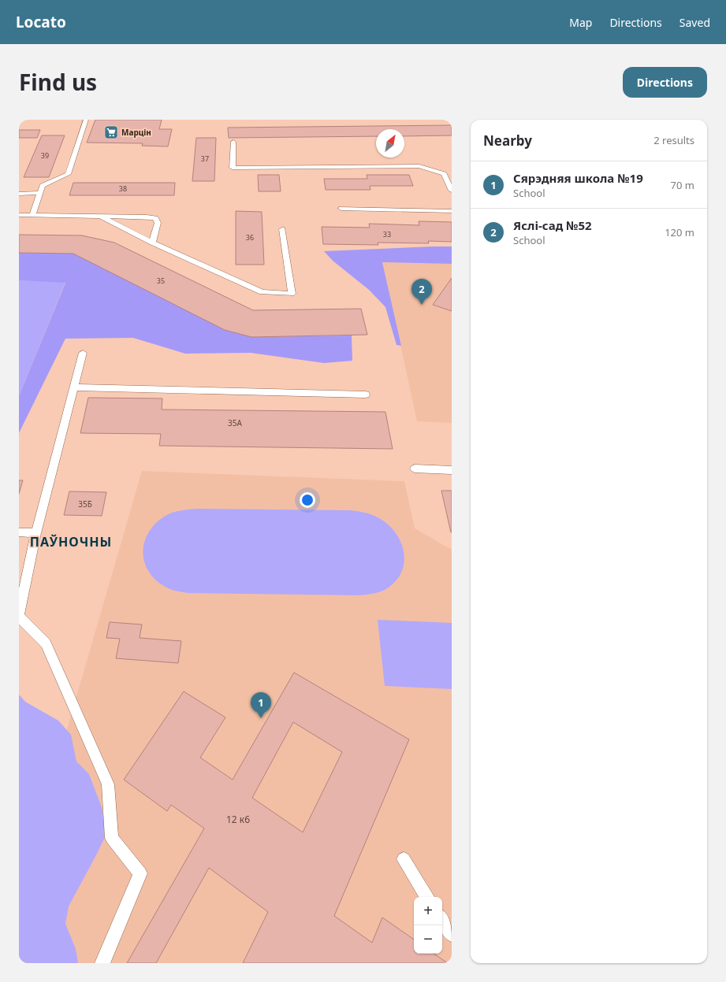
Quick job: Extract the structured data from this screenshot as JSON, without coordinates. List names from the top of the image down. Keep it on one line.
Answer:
{"districts":["ПАЎНОЧНЫ"],"places":{"supermarket":["Марцін"]},"house_numbers":["39","37","38","33","36","35","35А","35Б","12 к6"],"north":"top right","page":{"header":"Locato","nav":["Map","Directions","Saved"],"title":"Find us","buttons":"Directions","heading":["Nearby","2 results"],"list":[{"mark":"1","name":"Сярэдняя школа №19","note":"School","value":"70 m"},{"mark":"2","name":"Яслі-сад №52","note":"School","value":"120 m"}],"pins":["2","1"],"map_buttons":["+","−"]}}
